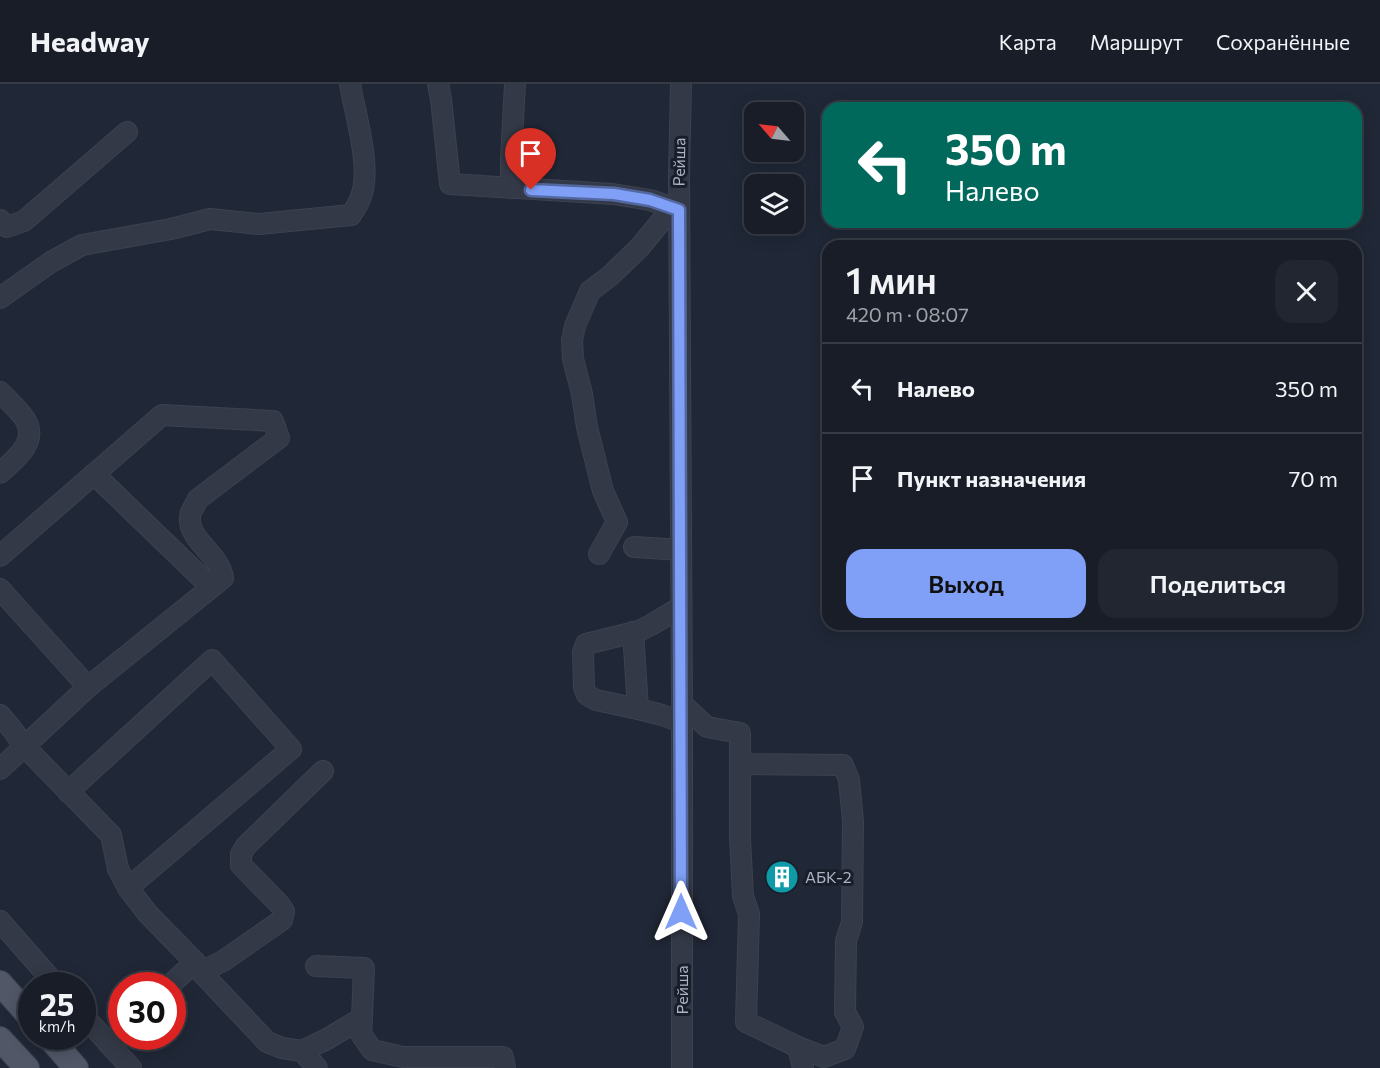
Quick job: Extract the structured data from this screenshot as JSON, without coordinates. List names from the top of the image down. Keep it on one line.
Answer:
{"streets":{"street":["Рейша"]},"places":{"building":["АБК-2"]},"north":"top left","page":{"header":"Headway","nav":["Карта","Маршрут","Сохранённые"],"turn":["350 m","Налево"],"heading":["1 мин","420 m · 08:07"],"list":[{"name":"Налево","value":"350 m"},{"name":"Пункт назначения","value":"70 m"}],"buttons":["Выход","Поделиться"],"speed":"25 km/h","limit":"30"}}
